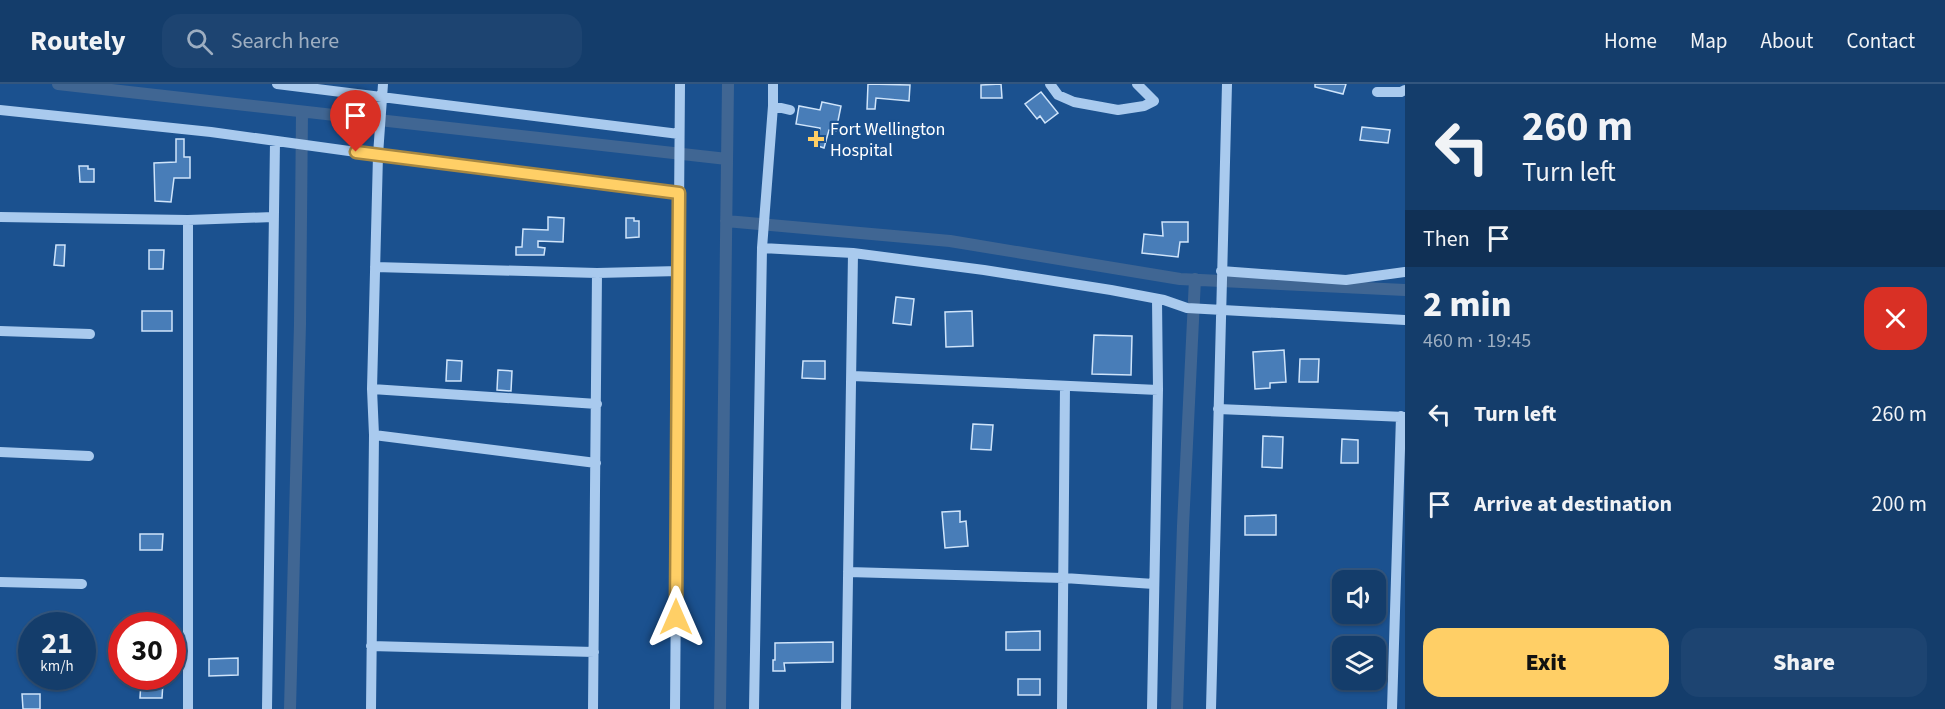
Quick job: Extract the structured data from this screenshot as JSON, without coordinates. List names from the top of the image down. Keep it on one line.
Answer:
{"places":{"health":["Fort Wellington Hospital"]},"page":{"header":"Routely","search":"Search here","nav":["Home","Map","About","Contact"],"turn":["260 m","Turn left"],"then":"Then","heading":["2 min","460 m · 19:45"],"list":[{"name":"Turn left","value":"260 m"},{"name":"Arrive at destination","value":"200 m"}],"speed":"21 km/h","limit":"30","buttons":["Exit","Share"]}}
